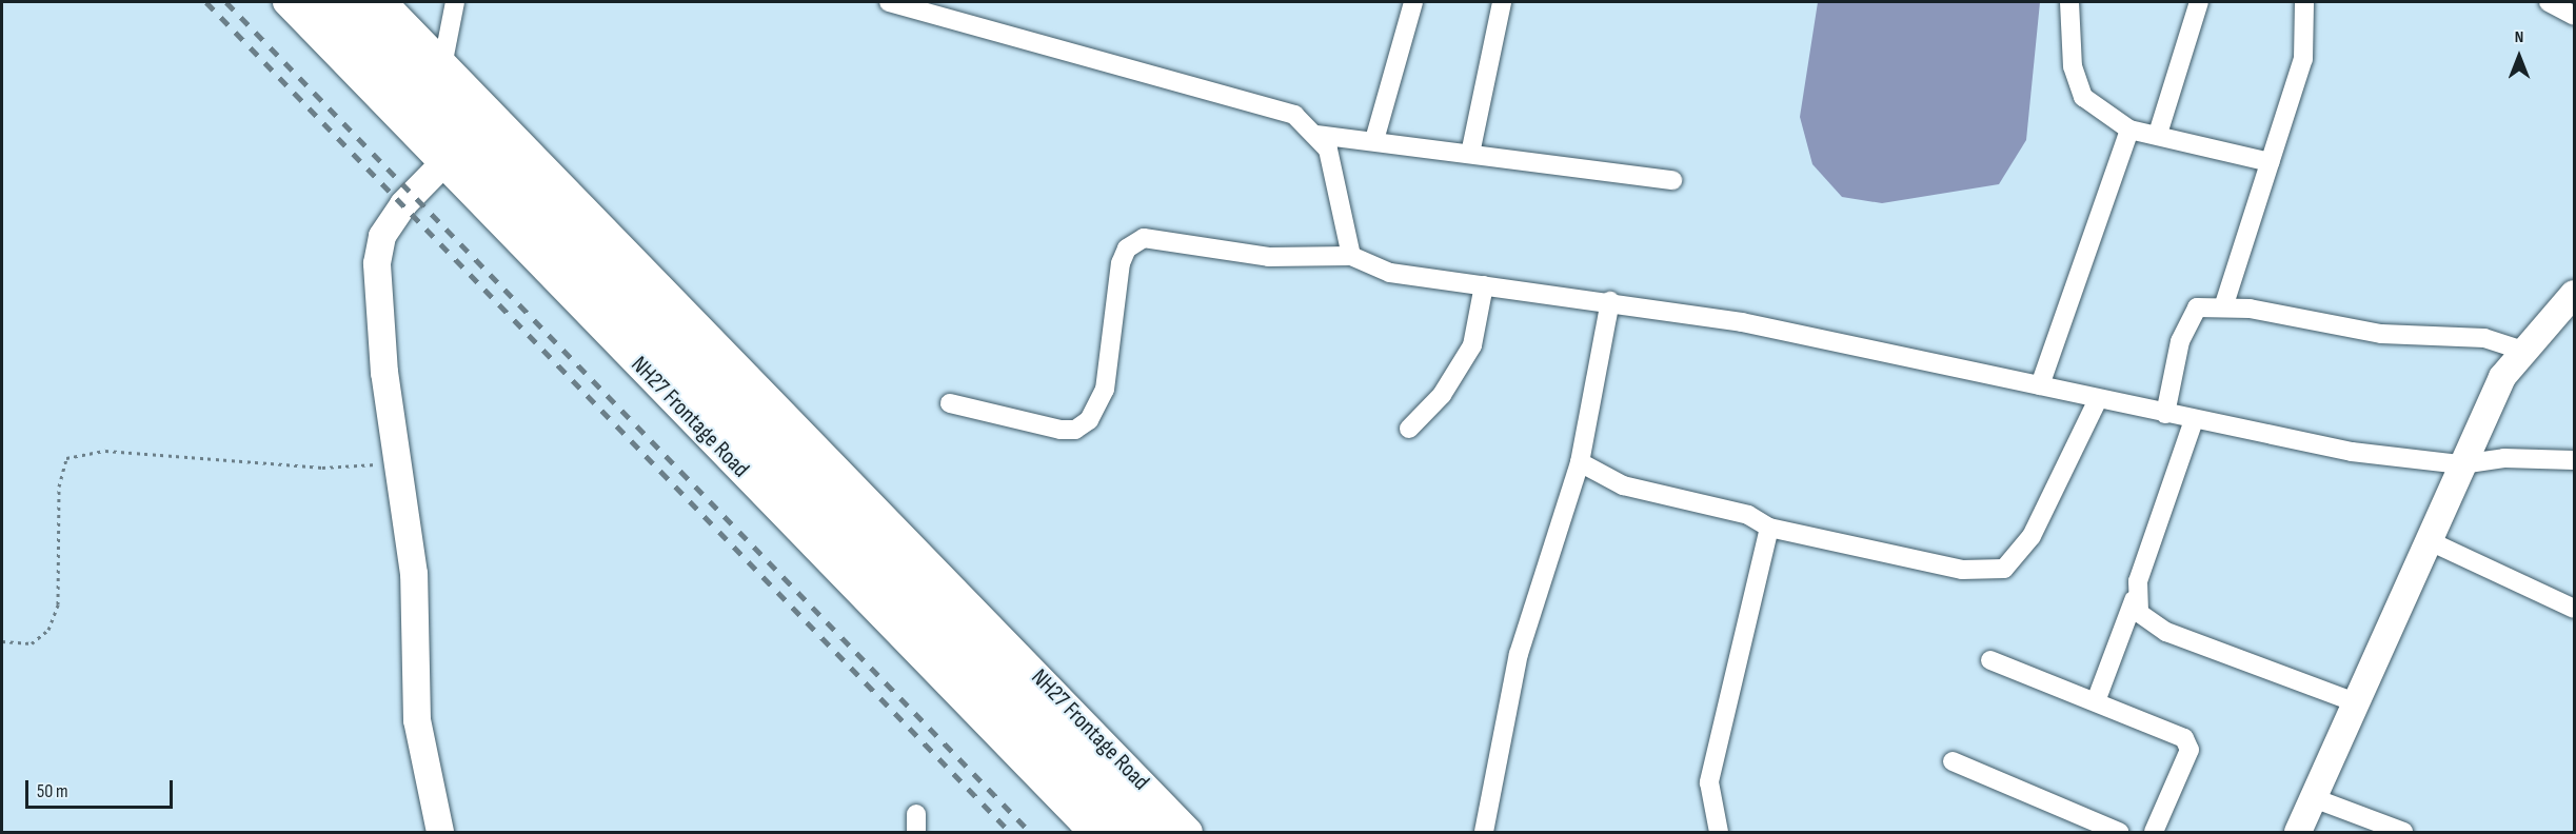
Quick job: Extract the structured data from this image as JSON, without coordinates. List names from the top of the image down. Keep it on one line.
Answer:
{"streets":{"street":["NH27 Frontage Road"]},"scale_bar":"50 m","north":"top"}
